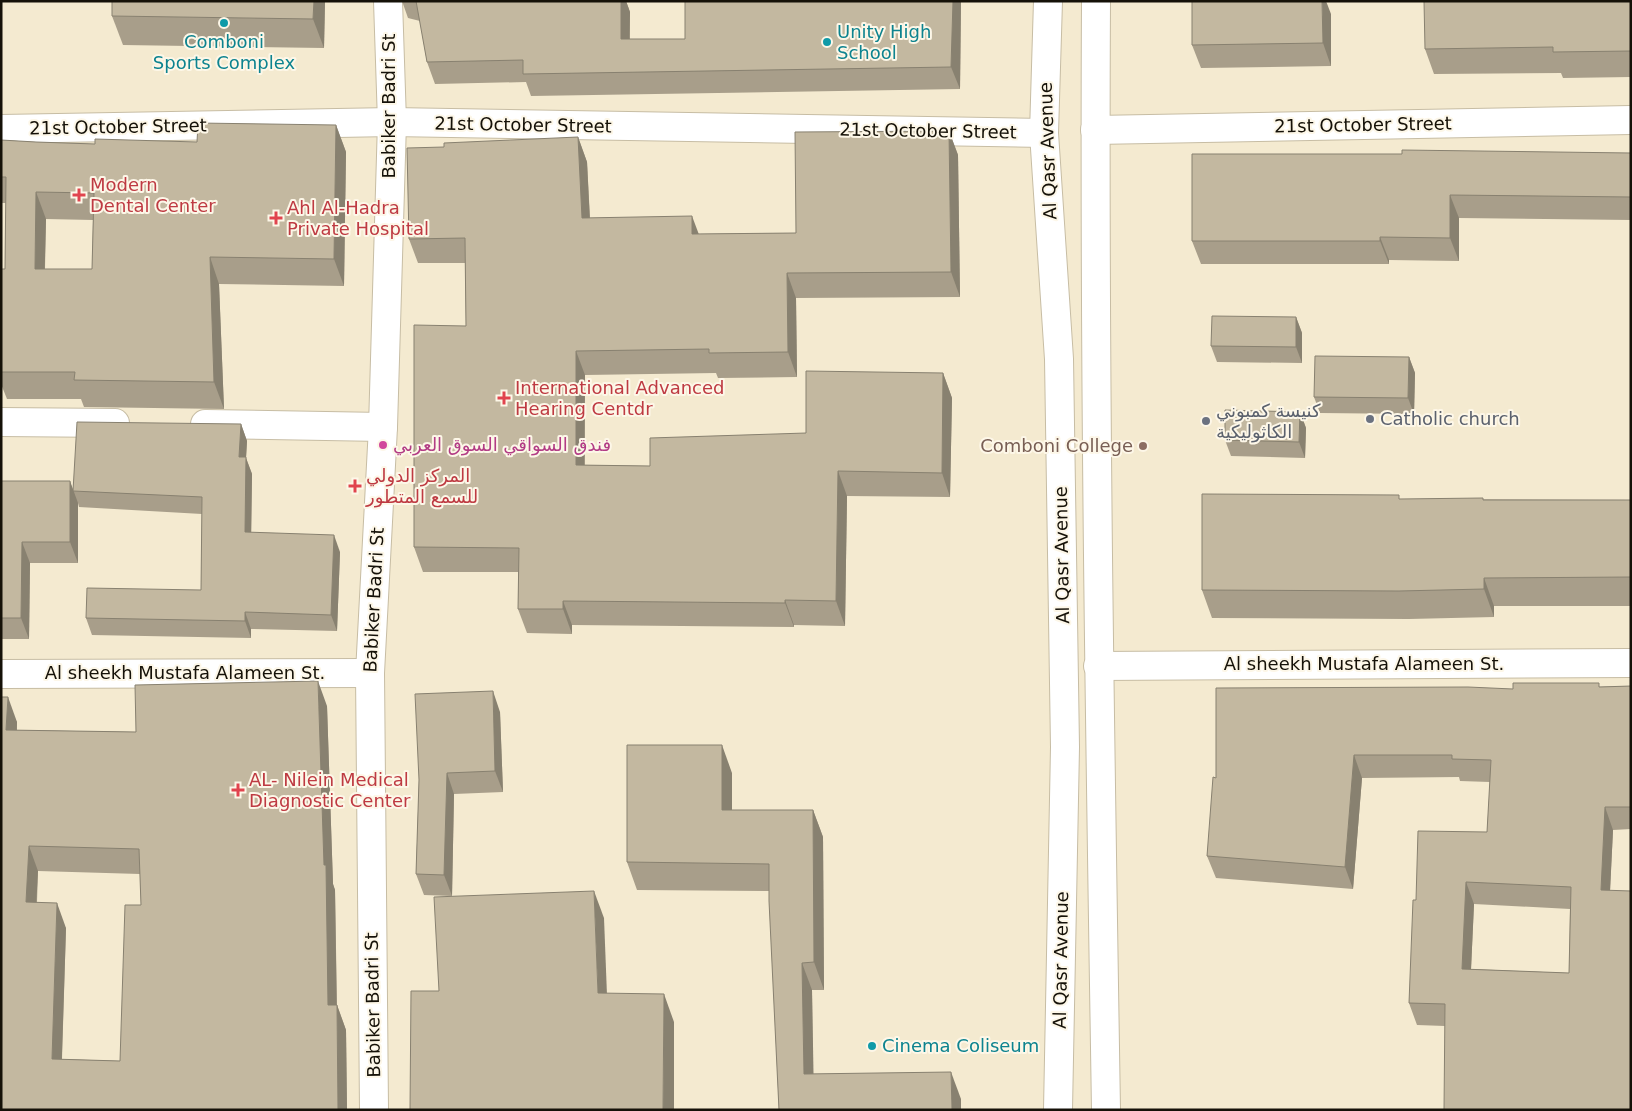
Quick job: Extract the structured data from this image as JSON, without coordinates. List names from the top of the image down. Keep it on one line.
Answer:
{"streets":{"street":["Babiker Badri St","21st October Street","Al Qasr Avenue","Al sheekh Mustafa Alameen St."]},"crossings":[["Babiker Badri St","21st October Street"],["Babiker Badri St","Al sheekh Mustafa Alameen St."],["21st October Street","Al Qasr Avenue"],["Al Qasr Avenue","Al sheekh Mustafa Alameen St."]],"places":{"other":["Comboni Sports Complex","Unity High School","Catholic church","كنيسة كمبوني الكاثوليكية","فندق السواقي السوق العربي","Comboni College","Cinema Coliseum"],"health":["Modern Dental Center","Ahl Al-Hadra Private Hospital","International Advanced Hearing Centdr","المركز الدولي للسمع المتطور","AL- Nilein Medical Diagnostic Center"]}}
